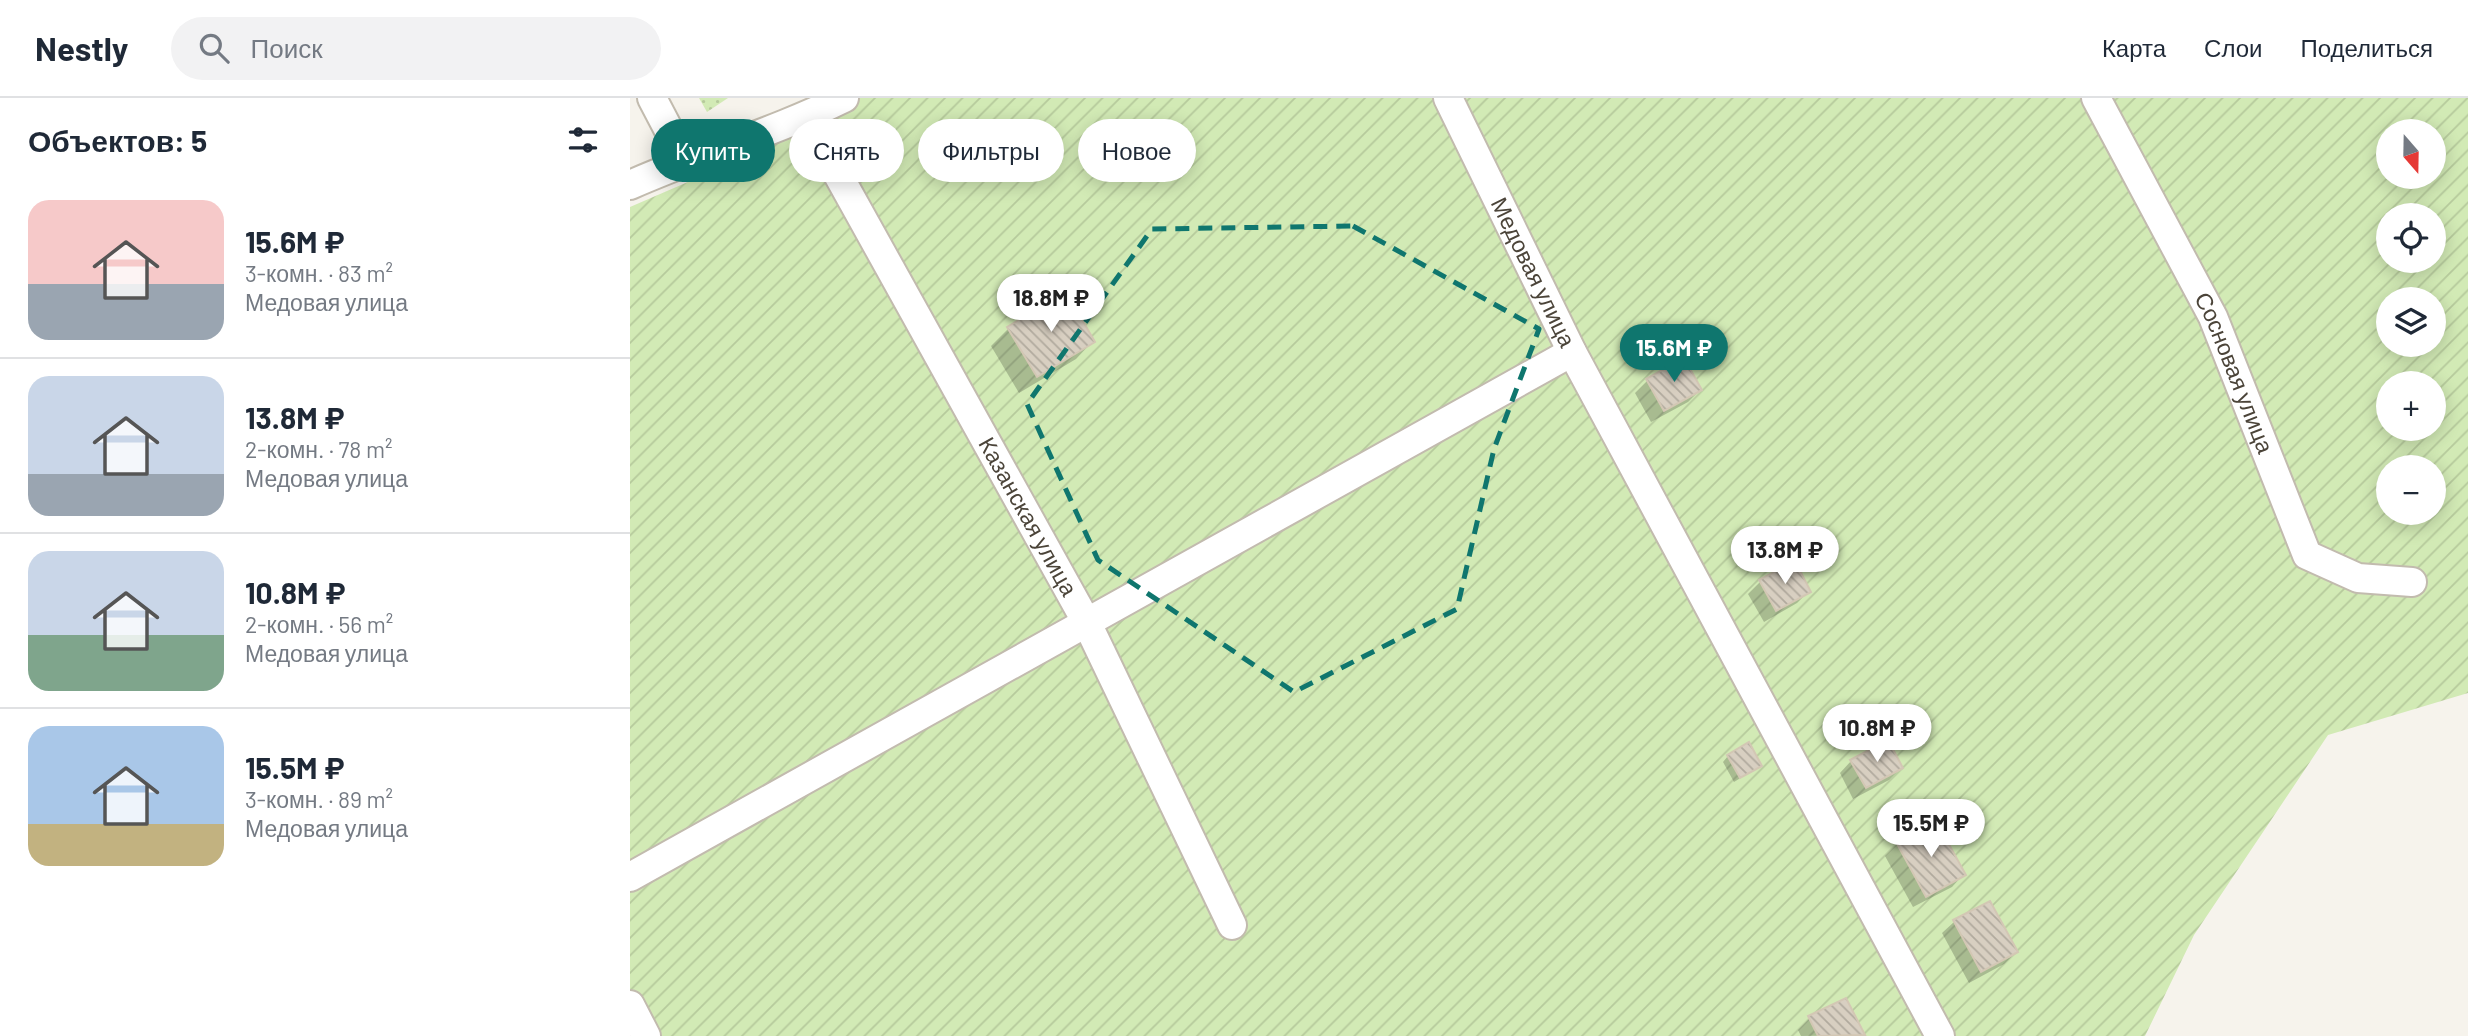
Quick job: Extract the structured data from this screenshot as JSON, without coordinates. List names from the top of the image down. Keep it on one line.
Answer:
{"streets":{"street":["Медовая улица","Сосновая улица","Казанская улица"]},"north":"bottom","page":{"header":"Nestly","search":"Поиск","nav":["Карта","Слои","Поделиться"],"heading":"Объектов: 5","map_buttons":["+","−"],"chip":["Купить","Снять","Фильтры","Новое"],"list":[{"name":"15.6M ₽","note":"3-комн. · 83 m² · Медовая улица"},{"name":"13.8M ₽","note":"2-комн. · 78 m² · Медовая улица"},{"name":"10.8M ₽","note":"2-комн. · 56 m² · Медовая улица"},{"name":"15.5M ₽","note":"3-комн. · 89 m² · Медовая улица"}],"price":["18.8M ₽","15.6M ₽","13.8M ₽","10.8M ₽","15.5M ₽"]}}
